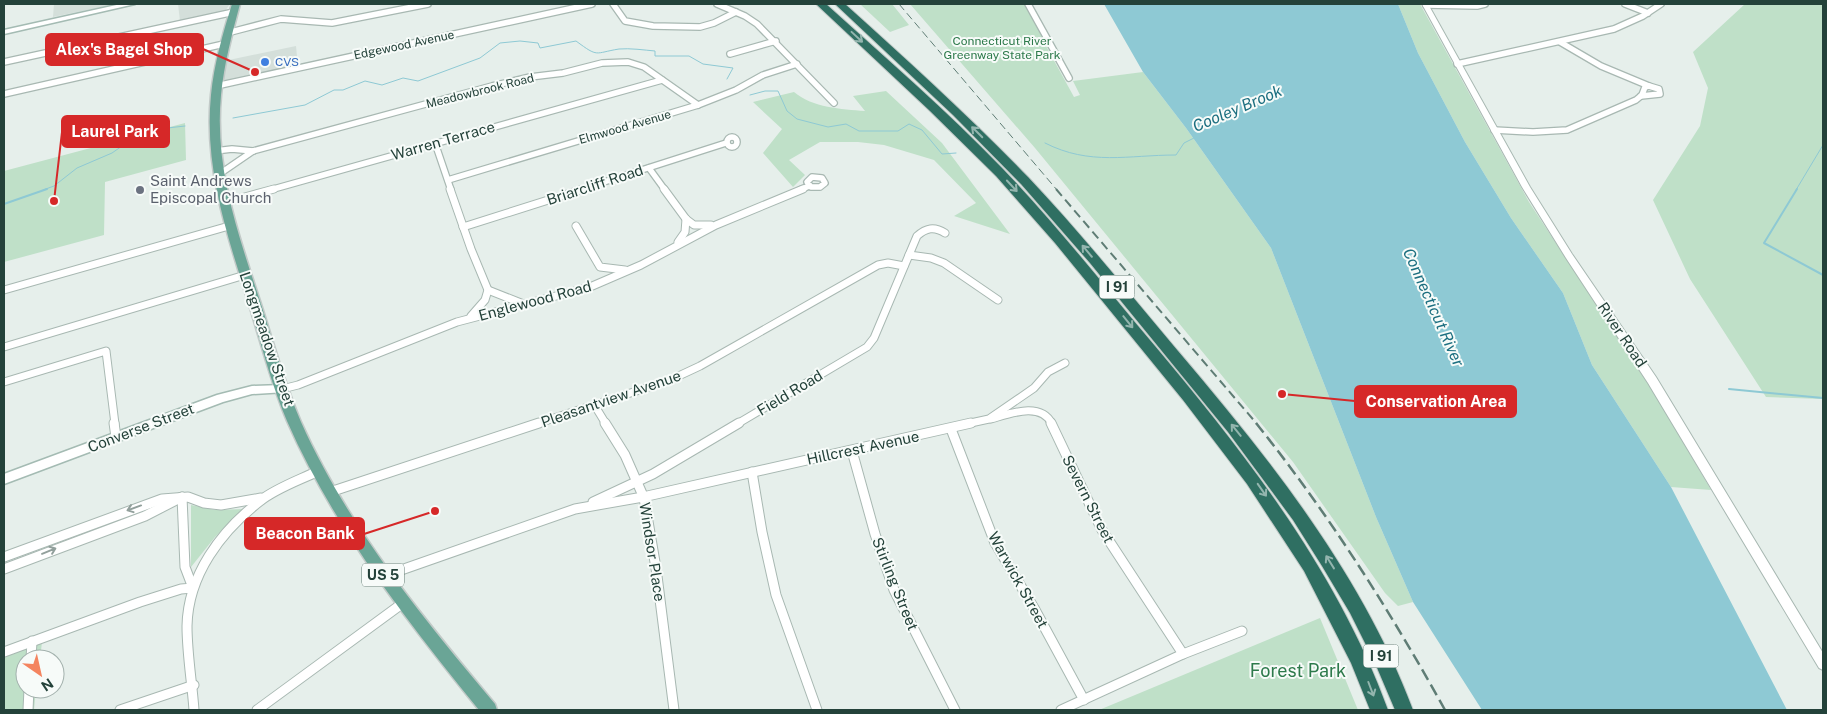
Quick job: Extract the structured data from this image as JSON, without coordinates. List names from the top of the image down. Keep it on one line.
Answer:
{"streets":{"highway":["I 91"],"main road":["Longmeadow Street","Converse Street","US 5"],"street":["Edgewood Avenue","Meadowbrook Road","Elmwood Avenue","Warren Terrace","Briarcliff Road","Englewood Road","River Road","Field Road","Pleasantview Avenue","Hillcrest Avenue","Severn Street","Windsor Place","Warwick Street","Stirling Street"]},"crossings":[["Edgewood Avenue","Longmeadow Street"],["Meadowbrook Road","Elmwood Avenue"],["Meadowbrook Road","Warren Terrace"],["Meadowbrook Road","Longmeadow Street"],["Warren Terrace","Longmeadow Street"],["Englewood Road","Longmeadow Street"],["Englewood Road","Converse Street"],["Longmeadow Street","Field Road"],["Longmeadow Street","Pleasantview Avenue"],["Longmeadow Street","Converse Street"],["Field Road","Pleasantview Avenue"],["Field Road","Hillcrest Avenue"],["Field Road","Windsor Place"],["Pleasantview Avenue","Windsor Place"],["Hillcrest Avenue","Severn Street"],["Hillcrest Avenue","Windsor Place"],["Hillcrest Avenue","Warwick Street"],["Hillcrest Avenue","Stirling Street"]],"water":["Cooley Brook","Connecticut River"],"parks":["Connecticut River Greenway State Park","Forest Park"],"places":["CVS","Alex's Bagel Shop","Saint Andrews Episcopal Church","Laurel Park","Conservation Area","Beacon Bank"],"north":"bottom right"}
